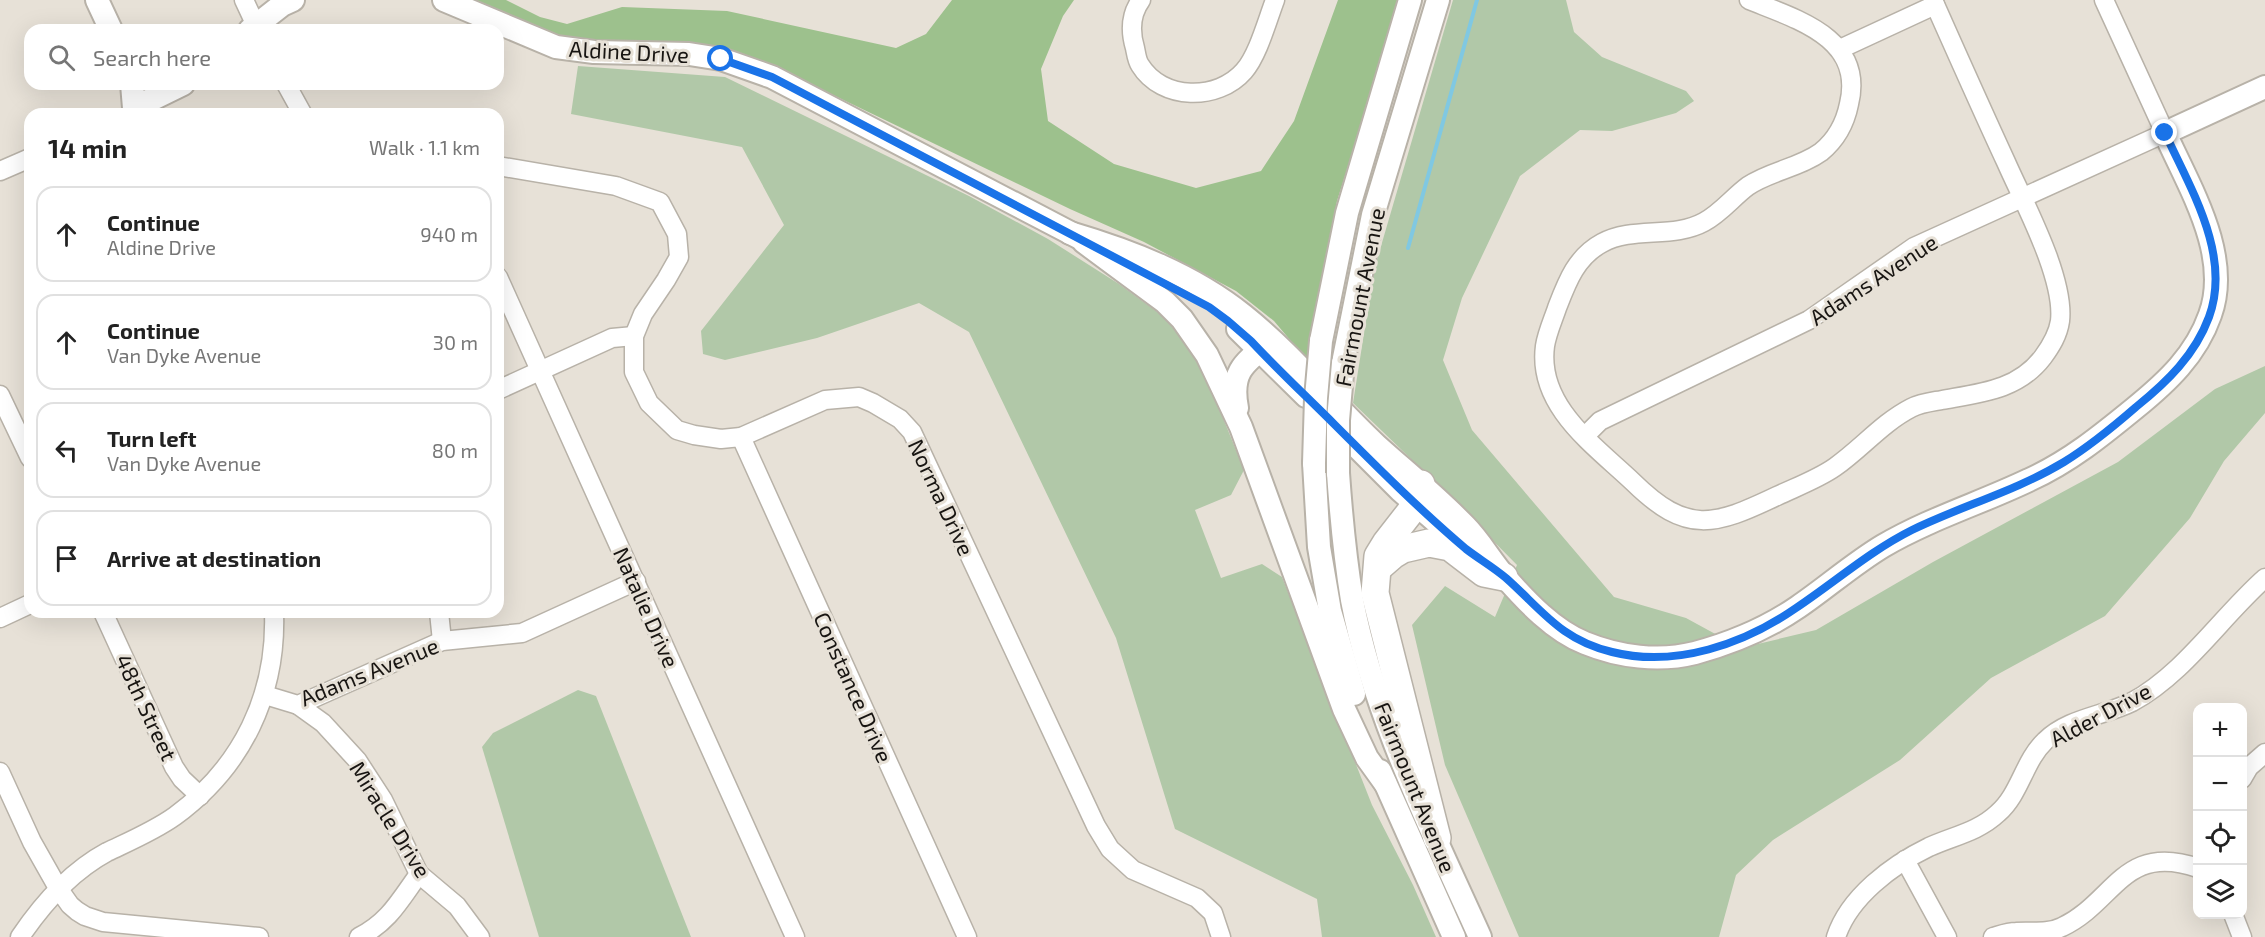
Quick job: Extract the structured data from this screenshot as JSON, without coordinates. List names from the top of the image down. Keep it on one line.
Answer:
{"streets":{"main road":["Aldine Drive","Adams Avenue","Fairmount Avenue"],"street":["Norma Drive","Natalie Drive","Constance Drive","48th Street","Alder Drive","Miracle Drive"]},"crossings":[["Aldine Drive","Adams Avenue"],["Adams Avenue","Natalie Drive"],["Adams Avenue","48th Street"],["Adams Avenue","Miracle Drive"],["Norma Drive","Constance Drive"]],"page":{"search":"Search here","heading":["14 min","Walk · 1.1 km"],"list":[["Continue","Aldine Drive","940 m"],["Continue","Van Dyke Avenue","30 m"],["Turn left","Van Dyke Avenue","80 m"],"Arrive at destination"],"map_buttons":["+","−"]}}
